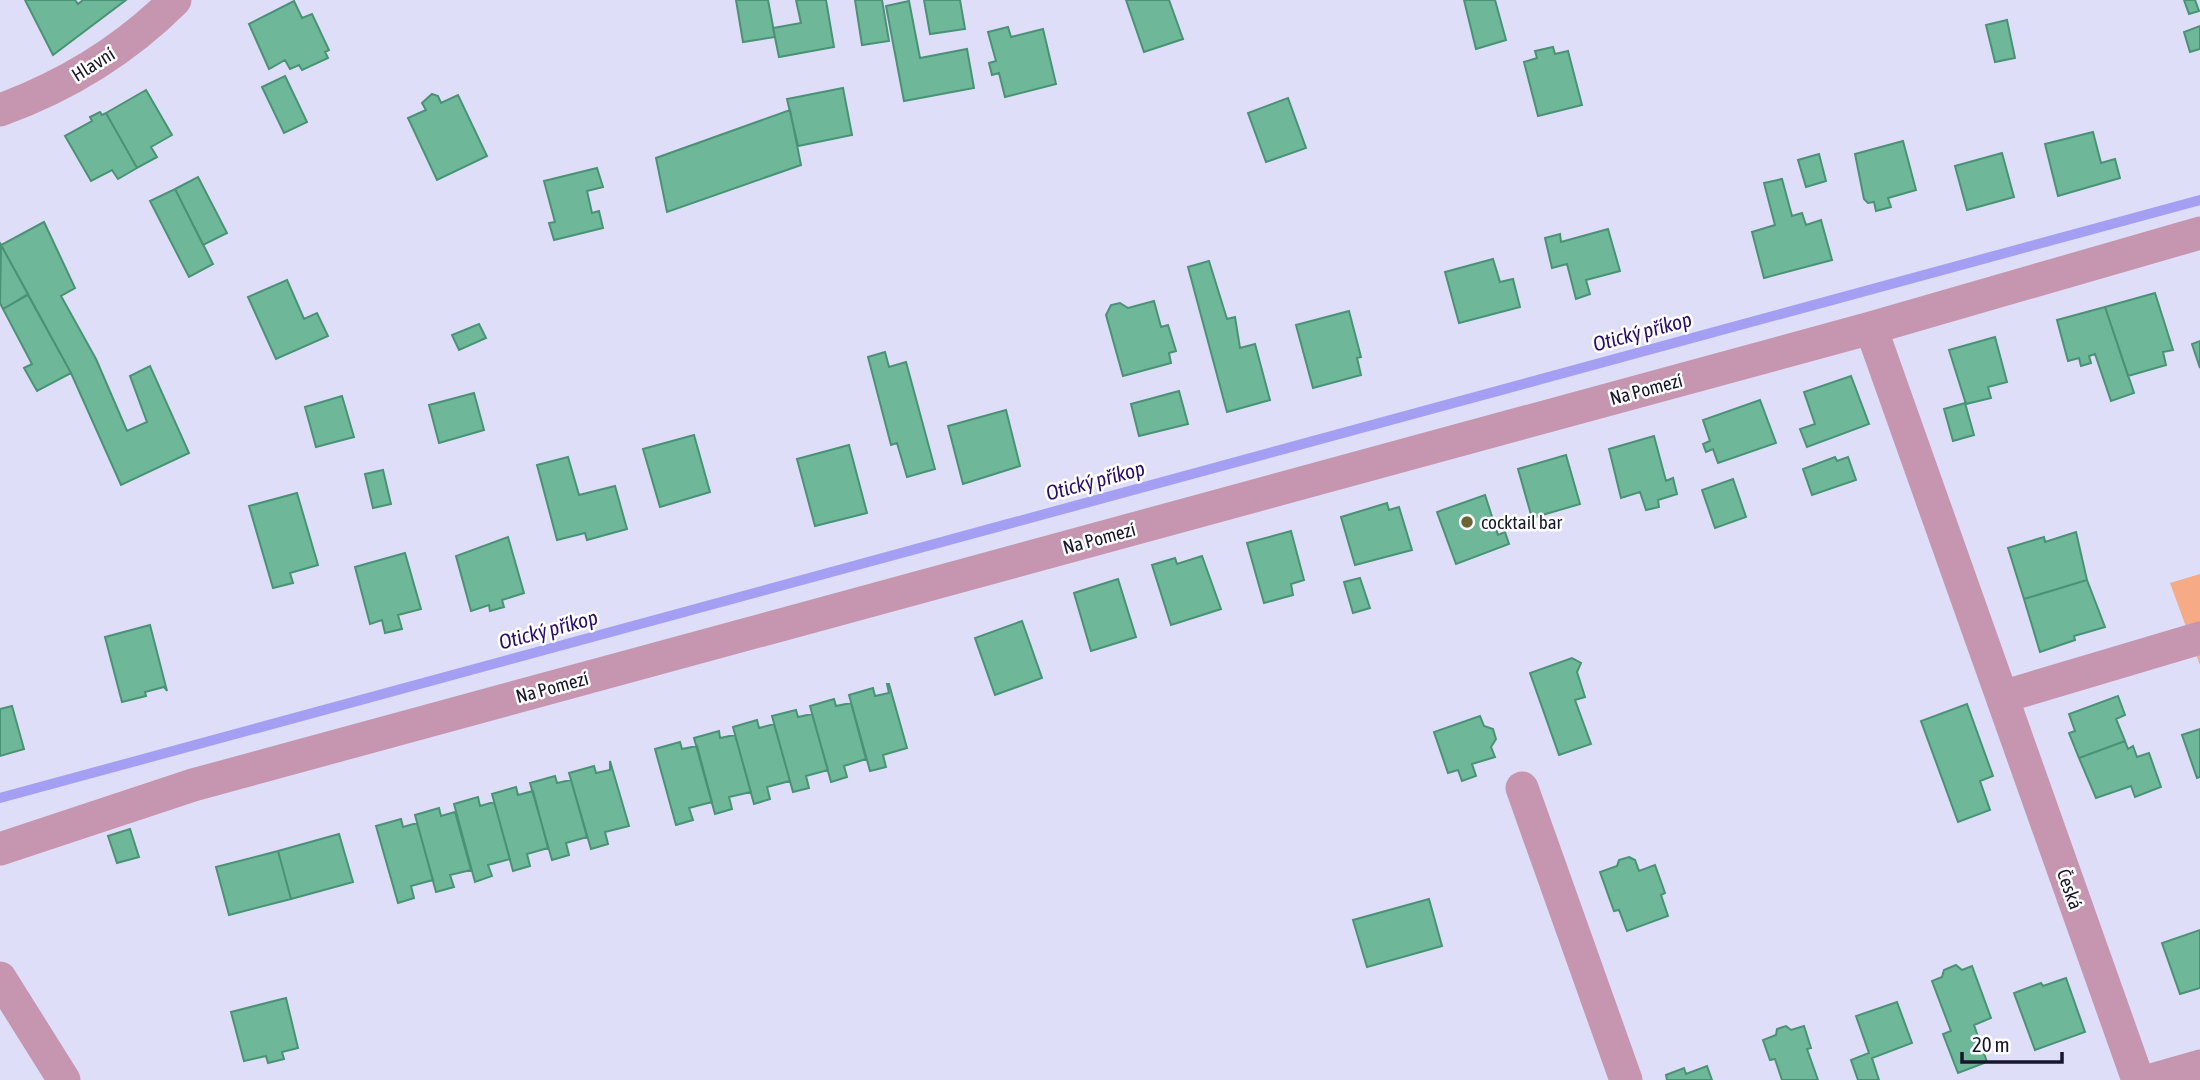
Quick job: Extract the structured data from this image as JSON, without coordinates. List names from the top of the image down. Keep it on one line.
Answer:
{"streets":{"street":["Hlavní","Na Pomezí","Česká"]},"crossings":[["Na Pomezí","Česká"]],"water":["Otický příkop"],"places":["cocktail bar"],"scale_bar":"20 m"}
